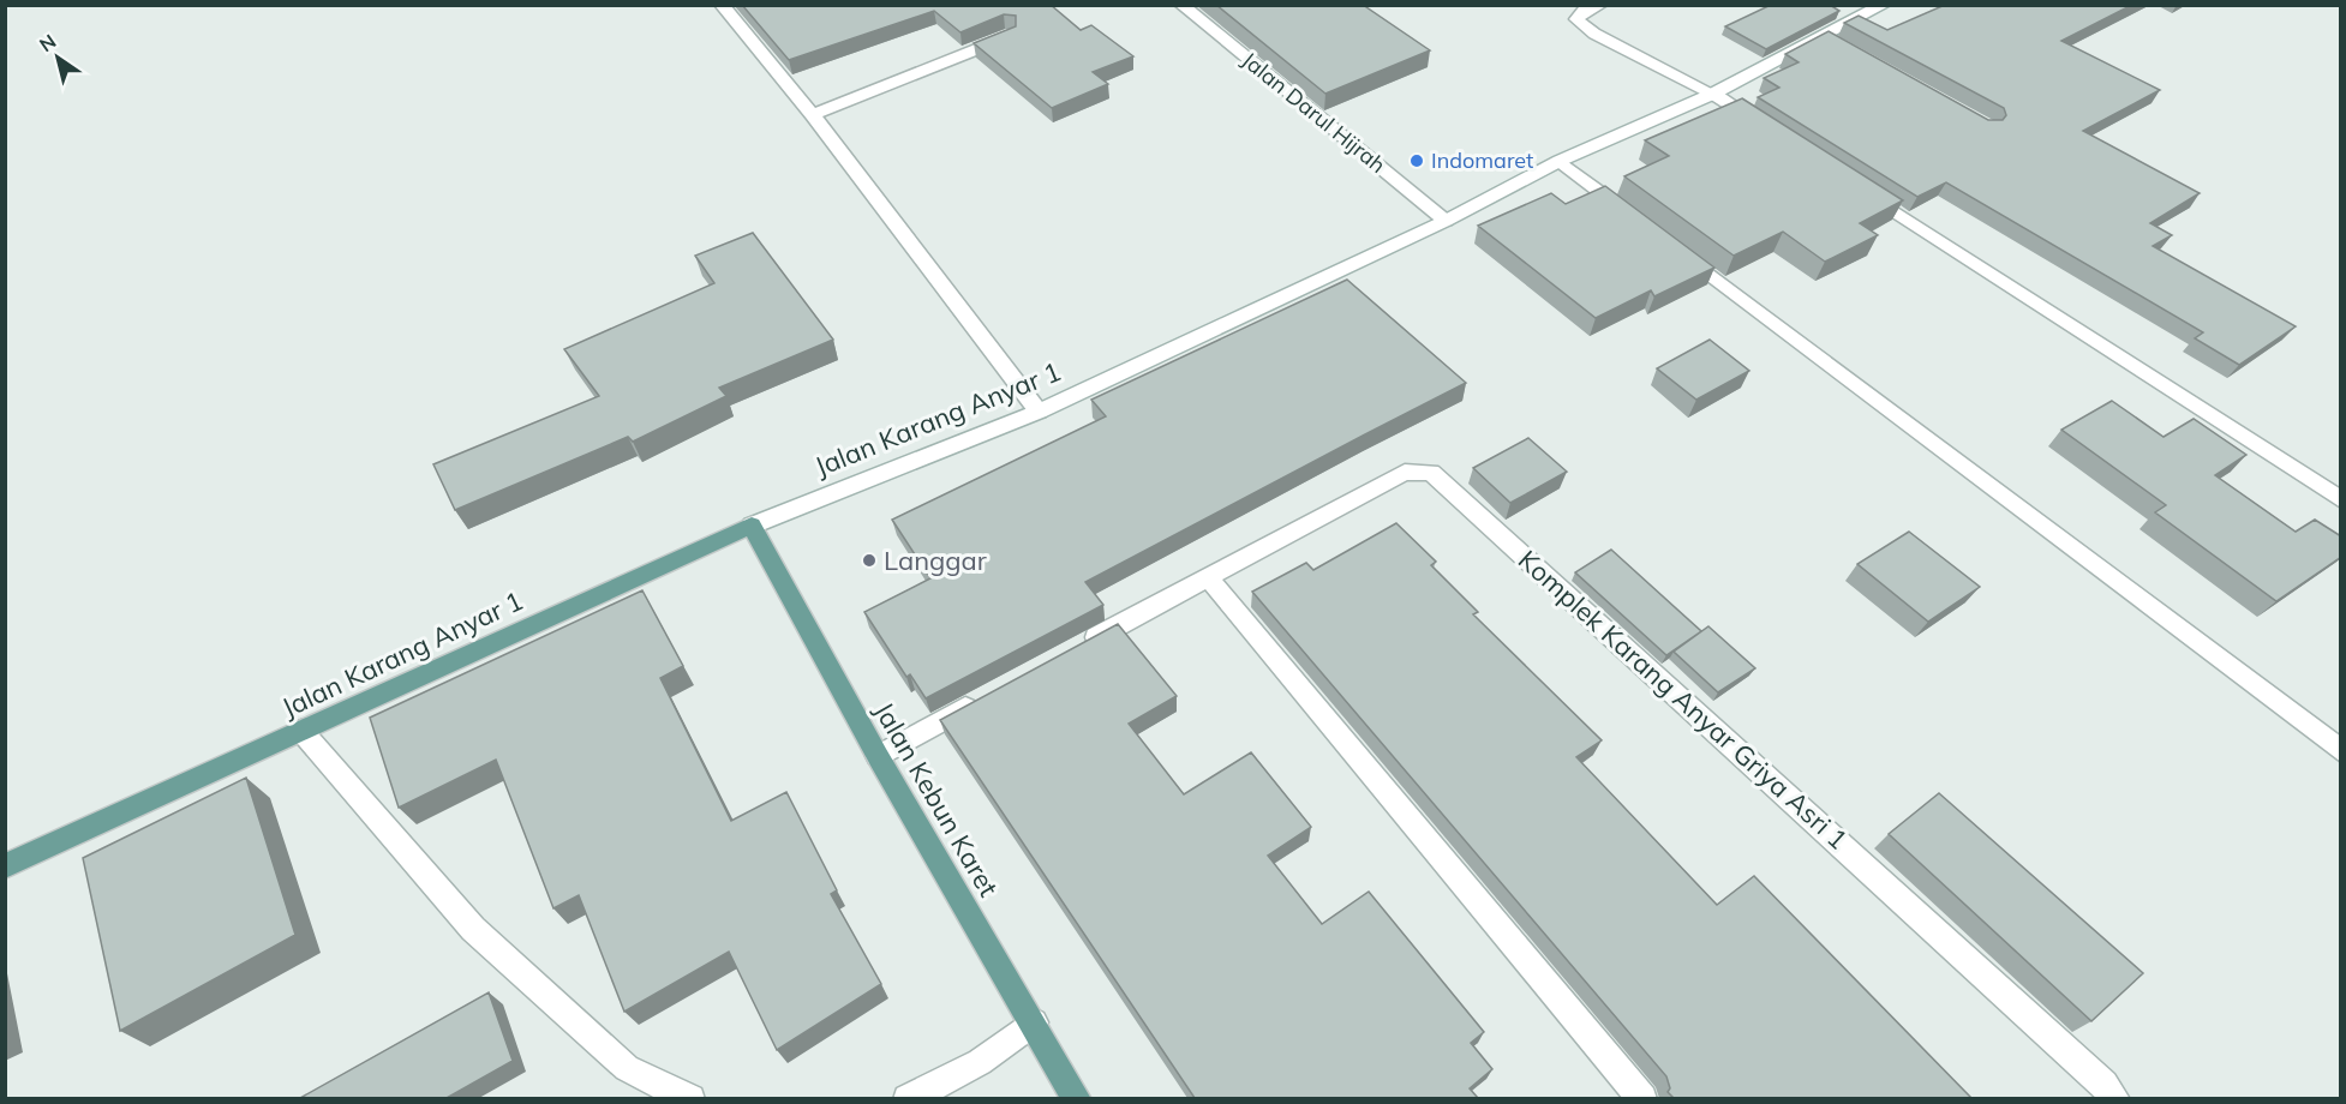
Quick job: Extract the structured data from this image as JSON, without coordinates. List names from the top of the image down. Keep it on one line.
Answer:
{"streets":{"main road":["Jalan Karang Anyar 1","Jalan Kebun Karet"],"street":["Jalan Darul Hijrah","Komplek Karang Anyar Griya Asri 1"]},"crossings":[["Jalan Darul Hijrah","Jalan Karang Anyar 1"],["Jalan Karang Anyar 1","Jalan Kebun Karet"]],"places":["Indomaret","Langgar"],"north":"top left"}
